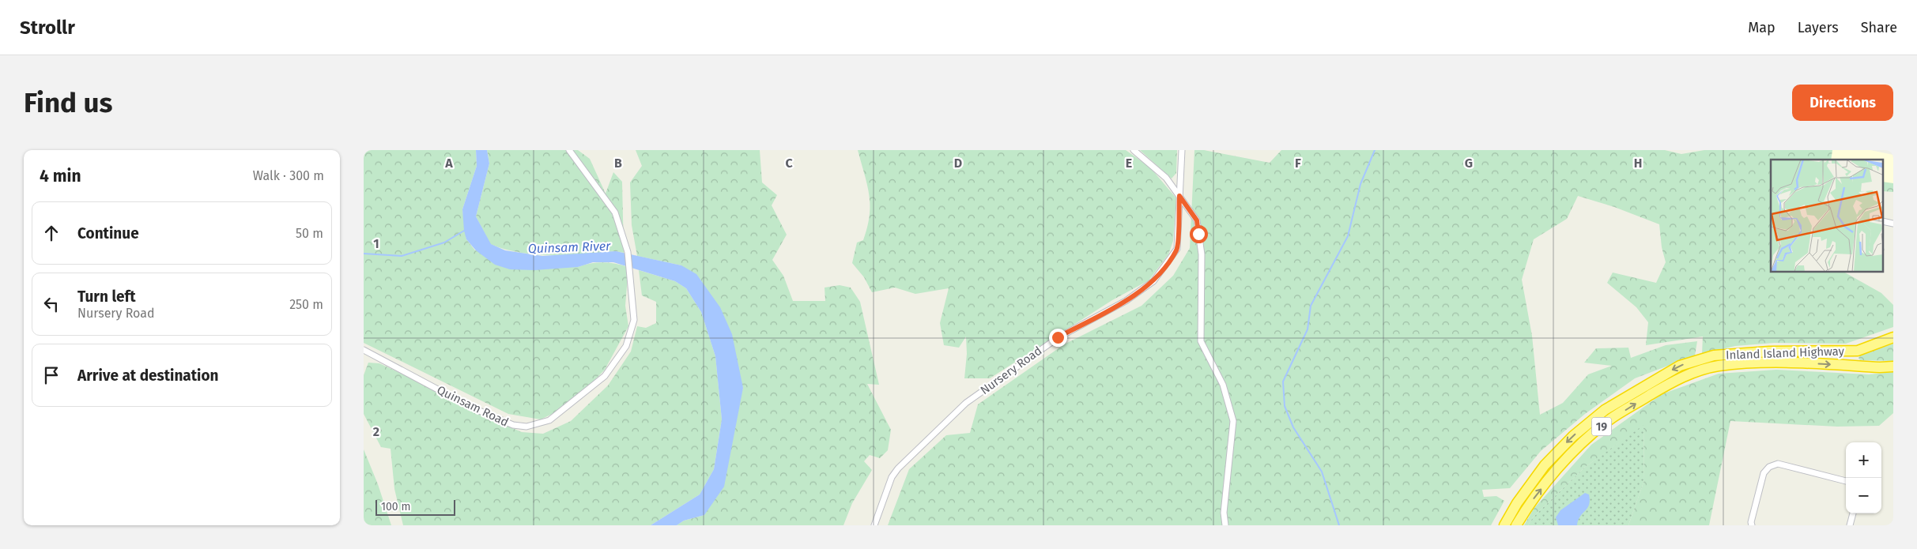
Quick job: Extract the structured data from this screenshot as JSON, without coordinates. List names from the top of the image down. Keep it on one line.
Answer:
{"streets":{"highway":["Inland Island Highway","19"],"street":["Nursery Road","Quinsam Road"]},"water":["Quinsam River"],"scale_bar":"100 m","page":{"header":"Strollr","nav":["Map","Layers","Share"],"buttons":"Directions","title":"Find us","heading":["4 min","Walk · 300 m"],"list":[["Continue","50 m"],["Turn left","Nursery Road","250 m"],"Arrive at destination"],"map_buttons":["+","−"],"scale":"100 m"},"grid":{"columns":["A","B","C","D","E","F","G","H"],"rows":["1","2"]}}
